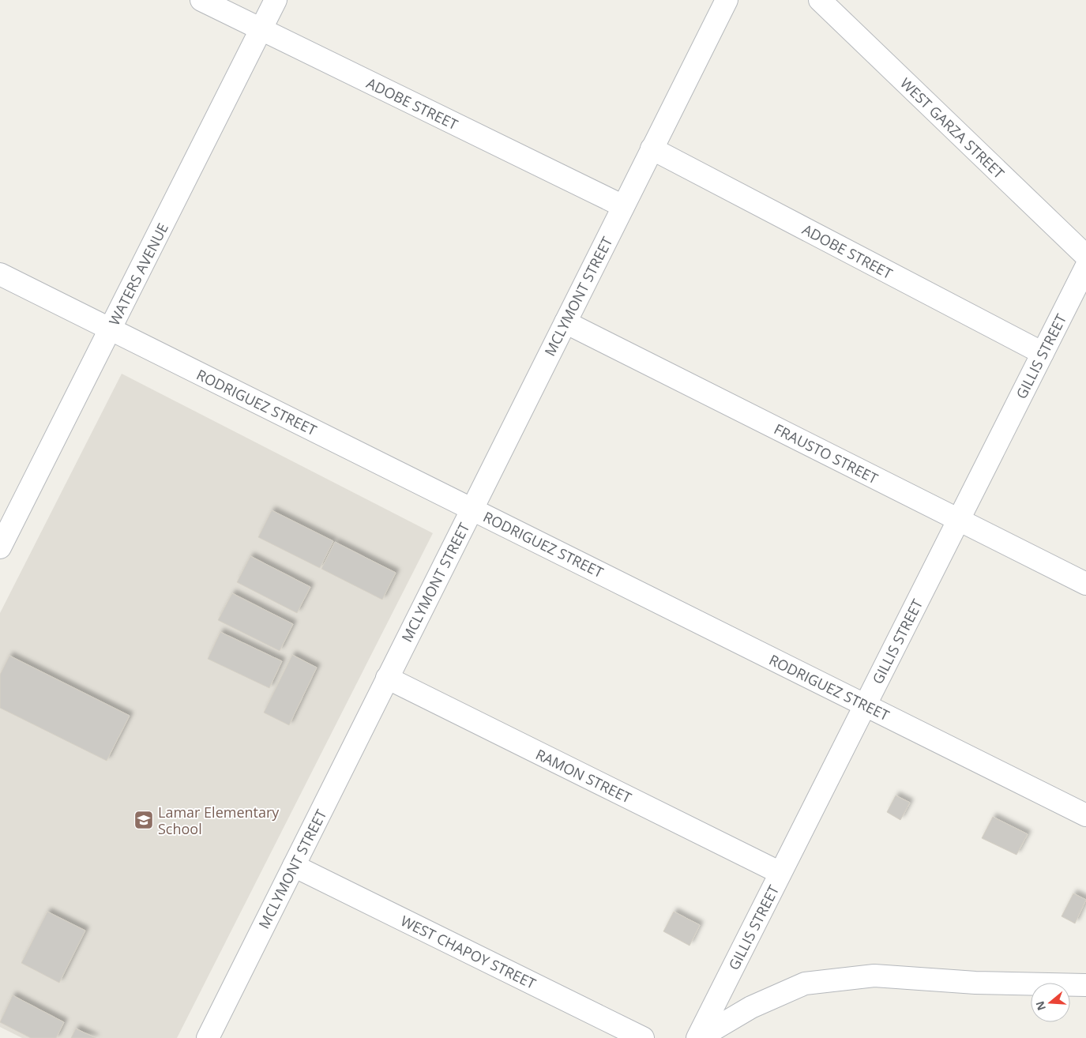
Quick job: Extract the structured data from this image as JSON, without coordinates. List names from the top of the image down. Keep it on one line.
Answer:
{"streets":{"street":["ADOBE STREET","WEST GARZA STREET","WATERS AVENUE","MCLYMONT STREET","GILLIS STREET","RODRIGUEZ STREET","FRAUSTO STREET","RAMON STREET","WEST CHAPOY STREET"]},"crossings":[["ADOBE STREET","WATERS AVENUE"],["ADOBE STREET","MCLYMONT STREET"],["ADOBE STREET","GILLIS STREET"],["WATERS AVENUE","RODRIGUEZ STREET"],["MCLYMONT STREET","RODRIGUEZ STREET"],["MCLYMONT STREET","FRAUSTO STREET"],["MCLYMONT STREET","RAMON STREET"],["MCLYMONT STREET","WEST CHAPOY STREET"],["GILLIS STREET","RODRIGUEZ STREET"],["GILLIS STREET","FRAUSTO STREET"],["GILLIS STREET","RAMON STREET"]],"places":{"school or university":["Lamar Elementary School"]},"north":"left"}
